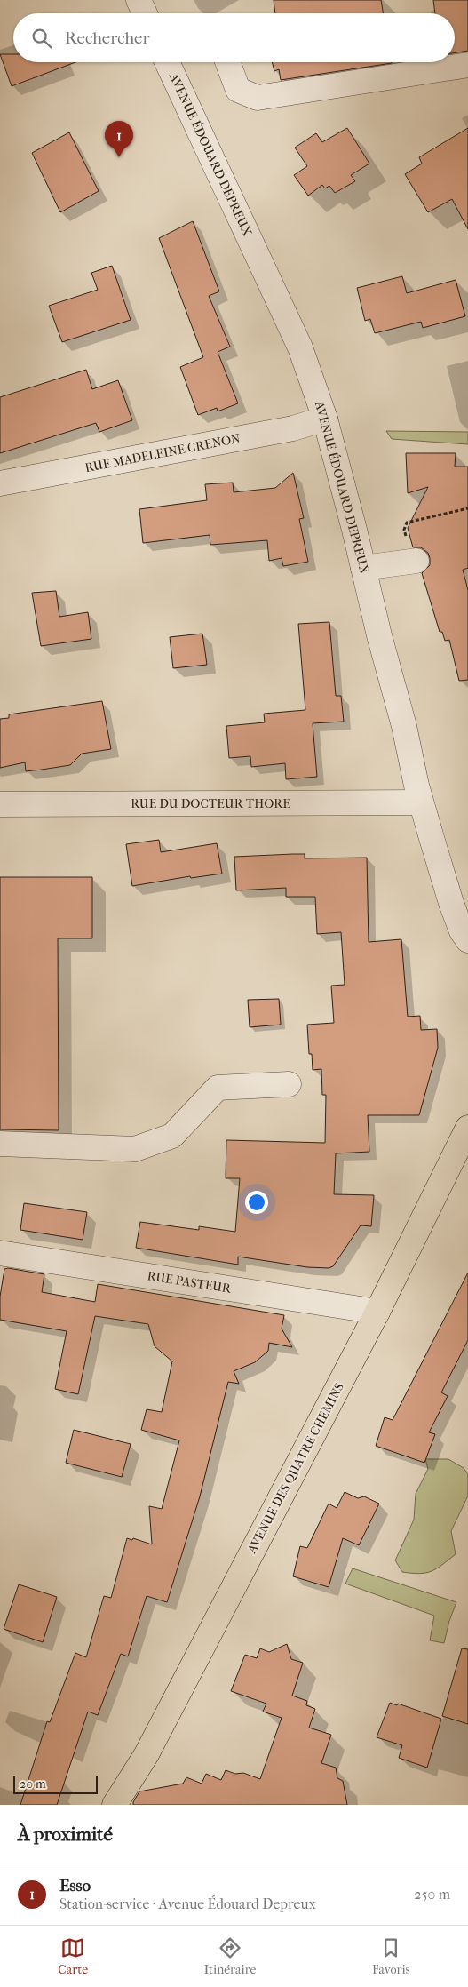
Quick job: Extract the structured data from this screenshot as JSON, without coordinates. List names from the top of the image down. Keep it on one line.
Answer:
{"streets":{"main road":["AVENUE DES QUATRE CHEMINS"],"street":["AVENUE ÉDOUARD DEPREUX","RUE MADELEINE CRENON","RUE DU DOCTEUR THORE","RUE PASTEUR"]},"crossings":[["AVENUE ÉDOUARD DEPREUX","RUE MADELEINE CRENON"],["AVENUE ÉDOUARD DEPREUX","RUE DU DOCTEUR THORE"],["RUE PASTEUR","AVENUE DES QUATRE CHEMINS"]],"scale_bar":"20 m","page":{"search":"Rechercher","pins":"1","scale":"20 m","heading":"À proximité","list":[{"mark":"1","name":"Esso","note":"Station-service · Avenue Édouard Depreux","value":"250 m"}],"nav":["Carte","Itinéraire","Favoris"]}}
